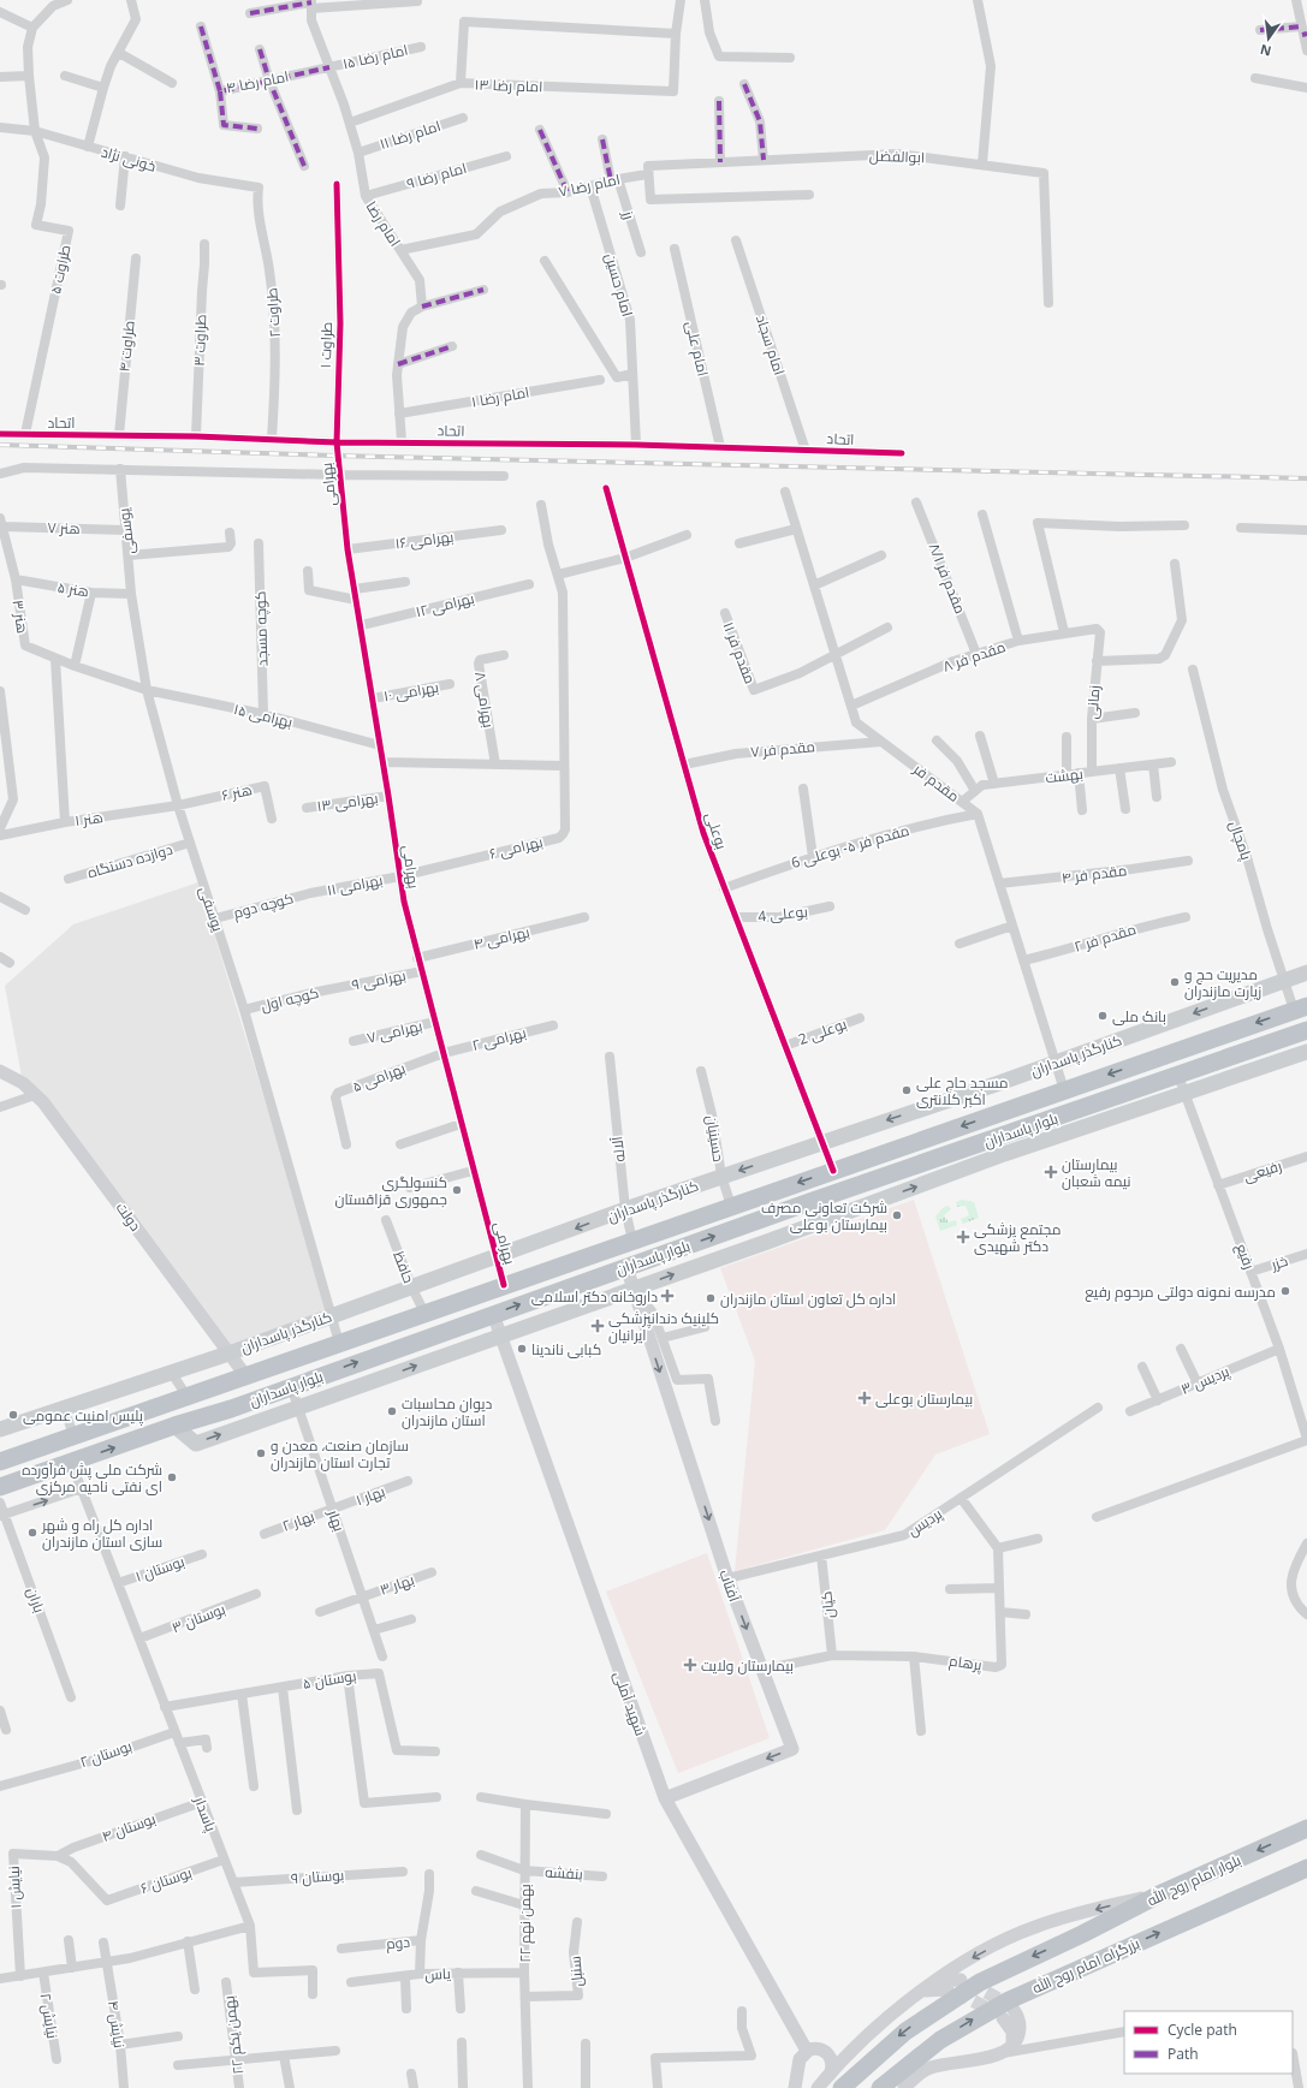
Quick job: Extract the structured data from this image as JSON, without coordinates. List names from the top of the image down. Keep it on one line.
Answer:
{"streets":{"highway":["بلوار پاسداران","بلوار امام روح الله","بزرگراه امام روح الله"],"main road":["کنارگذر پاسداران","دولت","آفتاب","شهید آملی"],"street":["امام رضا ۱۵","امام رضا ۴","امام رضا ۱۳","امام رضا ۱۱","ابوالفضل","خونی نژاد","امام رضا ۹","امام رضا ۷","رز","امام رضا","طراوت ۵","امام حسین","طراوت ۲","طراوت ۳","طراوت ۱","امام سجاد","طراوت ۴","امام علی","امام رضا ۱","اتحاد","بهرامی","هنر ۷","یوسفی","بهرامی ۱۶","مقدم فر ۸/۱","هنر ۵","بهرامی ۱۲","هنر ۳","کوچه مسجد","مقدم فر ۱۱","مقدم فر ۸","بهرامی ۱۰","بهرامی ۸","زمانی","بهرامی ۱۵","مقدم فر ۷","بهشت","مقدم فر","هنر ۶","بهرامی ۱۳","هنر ۱","بوعلی","پامچال","مقدم فر ۵- بوعلی 6","بهرامی ۶","دوازده دستگاه","مقدم فر ۴","بهرامی ۱۱","کوچه دوم","بوعلی 4","بهرامی ۴","مقدم فر ۲","بهرامی ۹","کوچه اول","بهرامی ۷","بوعلی 2","بهرامی ۲","بهرامی ۵","حسینیان","آلاله","رفیعی","رفیع","خزر","حافظ","پردیس ۳","بهار ۱","بهار ۲","بهار","پردیس","بوستان ۱","بهار ۳","باران","کیان","بوستان ۳","پرهام","بوستان ۵","بوستان ۲","پاسدار","بوستان ۴","بنفشه","بوستان ۹","بوستان ۶","نیایش ۱","۲۲ بهمن نهم","دوم","سنبل","یاس","نیایش ۲","نیایش ۴","۲۲ بهمن یکم"]},"crossings":[["امام رضا ۱۵","امام رضا ۴"],["امام رضا ۱۵","امام رضا"],["امام رضا ۴","امام رضا"],["امام رضا ۱۳","امام رضا"],["امام رضا ۱۱","امام رضا"],["ابوالفضل","امام رضا ۷"],["خونی نژاد","طراوت ۵"],["خونی نژاد","طراوت ۲"],["امام رضا ۹","امام رضا"],["امام رضا ۷","رز"],["امام رضا ۷","امام رضا"],["امام رضا ۷","امام حسین"],["طراوت ۵","اتحاد"],["امام حسین","اتحاد"],["طراوت ۲","اتحاد"],["طراوت ۳","اتحاد"],["طراوت ۱","اتحاد"],["طراوت ۱","بهرامی"],["امام سجاد","اتحاد"],["طراوت ۴","اتحاد"],["امام علی","اتحاد"],["اتحاد","بهرامی"],["بهرامی","بهرامی ۱۶"],["بهرامی","بهرامی ۱۲"],["بهرامی","بهرامی ۱۰"],["بهرامی","بهرامی ۱۵"],["بهرامی","بهرامی ۱۳"],["بهرامی","بهرامی ۶"],["بهرامی","بهرامی ۱۱"],["بهرامی","بهرامی ۴"],["بهرامی","بهرامی ۹"],["بهرامی","بهرامی ۷"],["بهرامی","بهرامی ۲"],["بهرامی","کنارگذر پاسداران"],["بهرامی","بهرامی ۵"],["بهرامی","بلوار پاسداران"],["هنر ۷","یوسفی"],["هنر ۷","هنر ۳"],["یوسفی","هنر ۵"],["یوسفی","هنر ۳"],["یوسفی","بهرامی ۱۵"],["یوسفی","هنر ۶"],["یوسفی","هنر ۱"],["یوسفی","دوازده دستگاه"],["یوسفی","کوچه دوم"],["یوسفی","کوچه اول"],["یوسفی","کنارگذر پاسداران"],["یوسفی","بلوار پاسداران"],["مقدم فر ۸/۱","مقدم فر ۸"],["هنر ۵","هنر ۳"],["هنر ۳","بهرامی ۱۵"],["کوچه مسجد","بهرامی ۱۵"],["مقدم فر ۱۱","مقدم فر"],["مقدم فر ۸","زمانی"],["مقدم فر ۸","مقدم فر"],["زمانی","بهشت"],["مقدم فر ۷","مقدم فر"],["مقدم فر ۷","بوعلی"],["بهشت","مقدم فر"],["مقدم فر","مقدم فر ۵- بوعلی 6"],["هنر ۶","هنر ۱"],["بوعلی","مقدم فر ۵- بوعلی 6"],["بوعلی","بوعلی 4"],["بوعلی","بوعلی 2"],["بوعلی","کنارگذر پاسداران"],["بوعلی","بلوار پاسداران"],["پامچال","کنارگذر پاسداران"],["پامچال","بلوار پاسداران"],["بهرامی ۶","بهرامی ۱۱"],["بهرامی ۱۱","کوچه دوم"],["بهرامی ۹","کوچه اول"],["بهرامی ۲","بهرامی ۵"],["کنارگذر پاسداران","حسینیان"],["کنارگذر پاسداران","آلاله"],["کنارگذر پاسداران","دولت"],["کنارگذر پاسداران","حافظ"],["بلوار پاسداران","حسینیان"],["بلوار پاسداران","آلاله"],["بلوار پاسداران","دولت"],["بلوار پاسداران","رفیع"],["بلوار پاسداران","حافظ"],["بلوار پاسداران","بهار"],["بلوار پاسداران","آفتاب"],["بلوار پاسداران","شهید آملی"],["بلوار پاسداران","پاسدار"],["رفیعی","رفیع"],["رفیع","خزر"],["رفیع","پردیس ۳"],["بهار ۱","بهار ۲"],["بهار ۱","بهار"],["بهار ۲","بهار"],["بهار","بهار ۳"],["پردیس","آفتاب"],["پردیس","کیان"],["بوستان ۱","پاسدار"],["آفتاب","شهید آملی"],["کیان","پرهام"],["بوستان ۳","پاسدار"],["بوستان ۵","پاسدار"],["بوستان ۲","پاسدار"],["پاسدار","بوستان ۴"],["پاسدار","بوستان ۹"],["پاسدار","بوستان ۶"],["بوستان ۴","بوستان ۶"],["بوستان ۴","نیایش ۱"],["بنفشه","۲۲ بهمن نهم"],["بوستان ۶","نیایش ۱"],["۲۲ بهمن نهم","سنبل"],["۲۲ بهمن نهم","یاس"],["دوم","یاس"]],"one_way":["آفتاب","بلوار امام روح الله","بزرگراه امام روح الله"],"places":{"other":["مدیریت حج و زیارت مازندران","بانک ملی","مسجد حاج علی اکبر کلانتری","کنسولگری جمهوری قزاقستان","شرکت تعاونی مصرف بیمارستان بوعلی","مدرسه نمونه دولتی مرحوم رفیع","اداره کل تعاون استان مازندران","کبابی ناندینا","دیوان محاسبات استان مازندران","پلیس امنیت عمومی","سازمان صنعت، معدن و تجارت استان مازندران","شرکت ملی پش فرآورده ای نفتی ناحیه مرکزی","اداره کل راه و شهر سازی استان مازندران"],"health":["بیمارستان نیمه شعبان","مجتمع پزشکی دکتر شهیدی","داروخانه دکتر اسلامی","کلینیک دندانپزشکی ایرانیان","بیمارستان بوعلی","بیمارستان ولایت"]},"legend":["Cycle path","Path"],"north":"bottom"}
